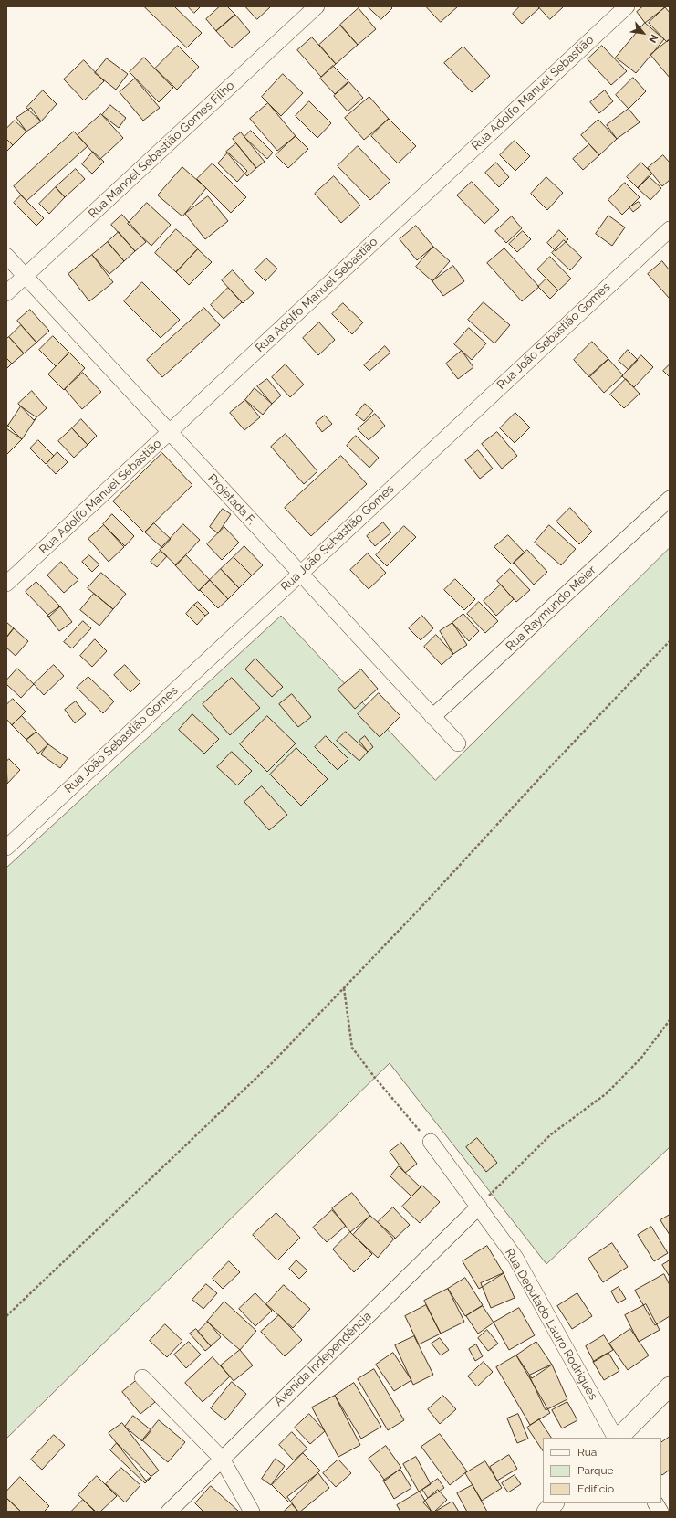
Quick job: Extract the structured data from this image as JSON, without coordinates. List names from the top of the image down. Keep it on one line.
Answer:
{"streets":{"street":["Rua Adolfo Manuel Sebastião","Rua Manoel Sebastião Gomes Filho","Rua João Sebastião Gomes","Projetada F,","Rua Raymundo Meier","Rua Deputado Lauro Rodrigues","Avenida Independência"]},"crossings":[["Rua Adolfo Manuel Sebastião","Projetada F,"],["Rua Manoel Sebastião Gomes Filho","Projetada F,"],["Rua João Sebastião Gomes","Projetada F,"],["Projetada F,","Rua Raymundo Meier"],["Rua Deputado Lauro Rodrigues","Avenida Independência"]],"legend":["Rua","Parque","Edifício"],"north":"bottom right"}
